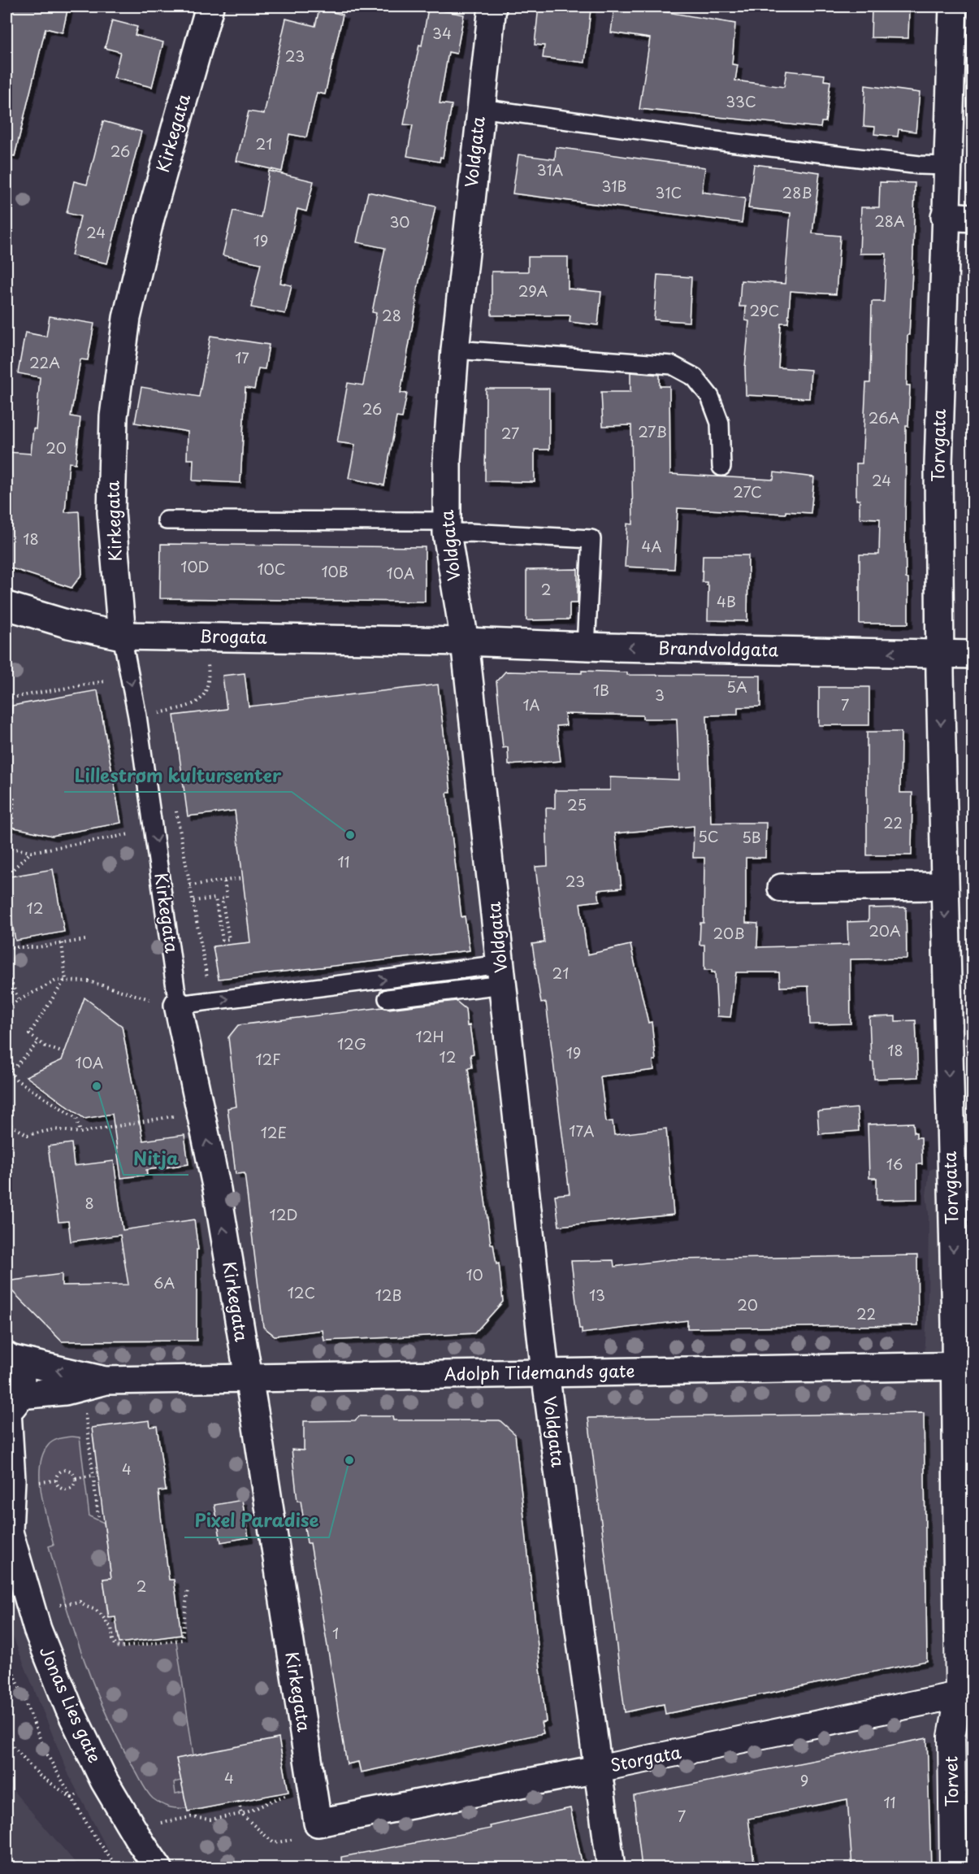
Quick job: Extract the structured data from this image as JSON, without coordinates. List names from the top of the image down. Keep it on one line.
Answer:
{"streets":{"street":["Kirkegata","Voldgata","Torvgata","Brogata","Brandvoldgata","Adolph Tidemands gate","Jonas Lies gate","Storgata","Torvet"]},"crossings":[["Kirkegata","Brogata"],["Kirkegata","Adolph Tidemands gate"],["Kirkegata","Storgata"],["Voldgata","Brogata"],["Voldgata","Brandvoldgata"],["Voldgata","Adolph Tidemands gate"],["Voldgata","Storgata"],["Torvgata","Brandvoldgata"],["Torvgata","Adolph Tidemands gate"],["Torvgata","Storgata"],["Torvgata","Torvet"],["Brogata","Brandvoldgata"],["Adolph Tidemands gate","Jonas Lies gate"],["Storgata","Torvet"]],"one_way":["Torvgata"],"places":["Lillestrøm kultursenter","Nitja","Pixel Paradise"],"house_numbers":["34","23","33C","21","26","31A","31B","31C","28B","28A","30","24","19","29A","29C","28","17","22A","26","26A","27B","27","20","24","27C","18","4A","10D","10C","10B","10A","2","4B","5A","1B","3","1A","7","25","22","5C","5B","11","23","12","20A","20B","21","12H","12G","18","19","12","12F","10A","17A","12E","16","8","12D","10","6A","12C","12B","13","20","22","4","2","1","4","9","11","7"]}
